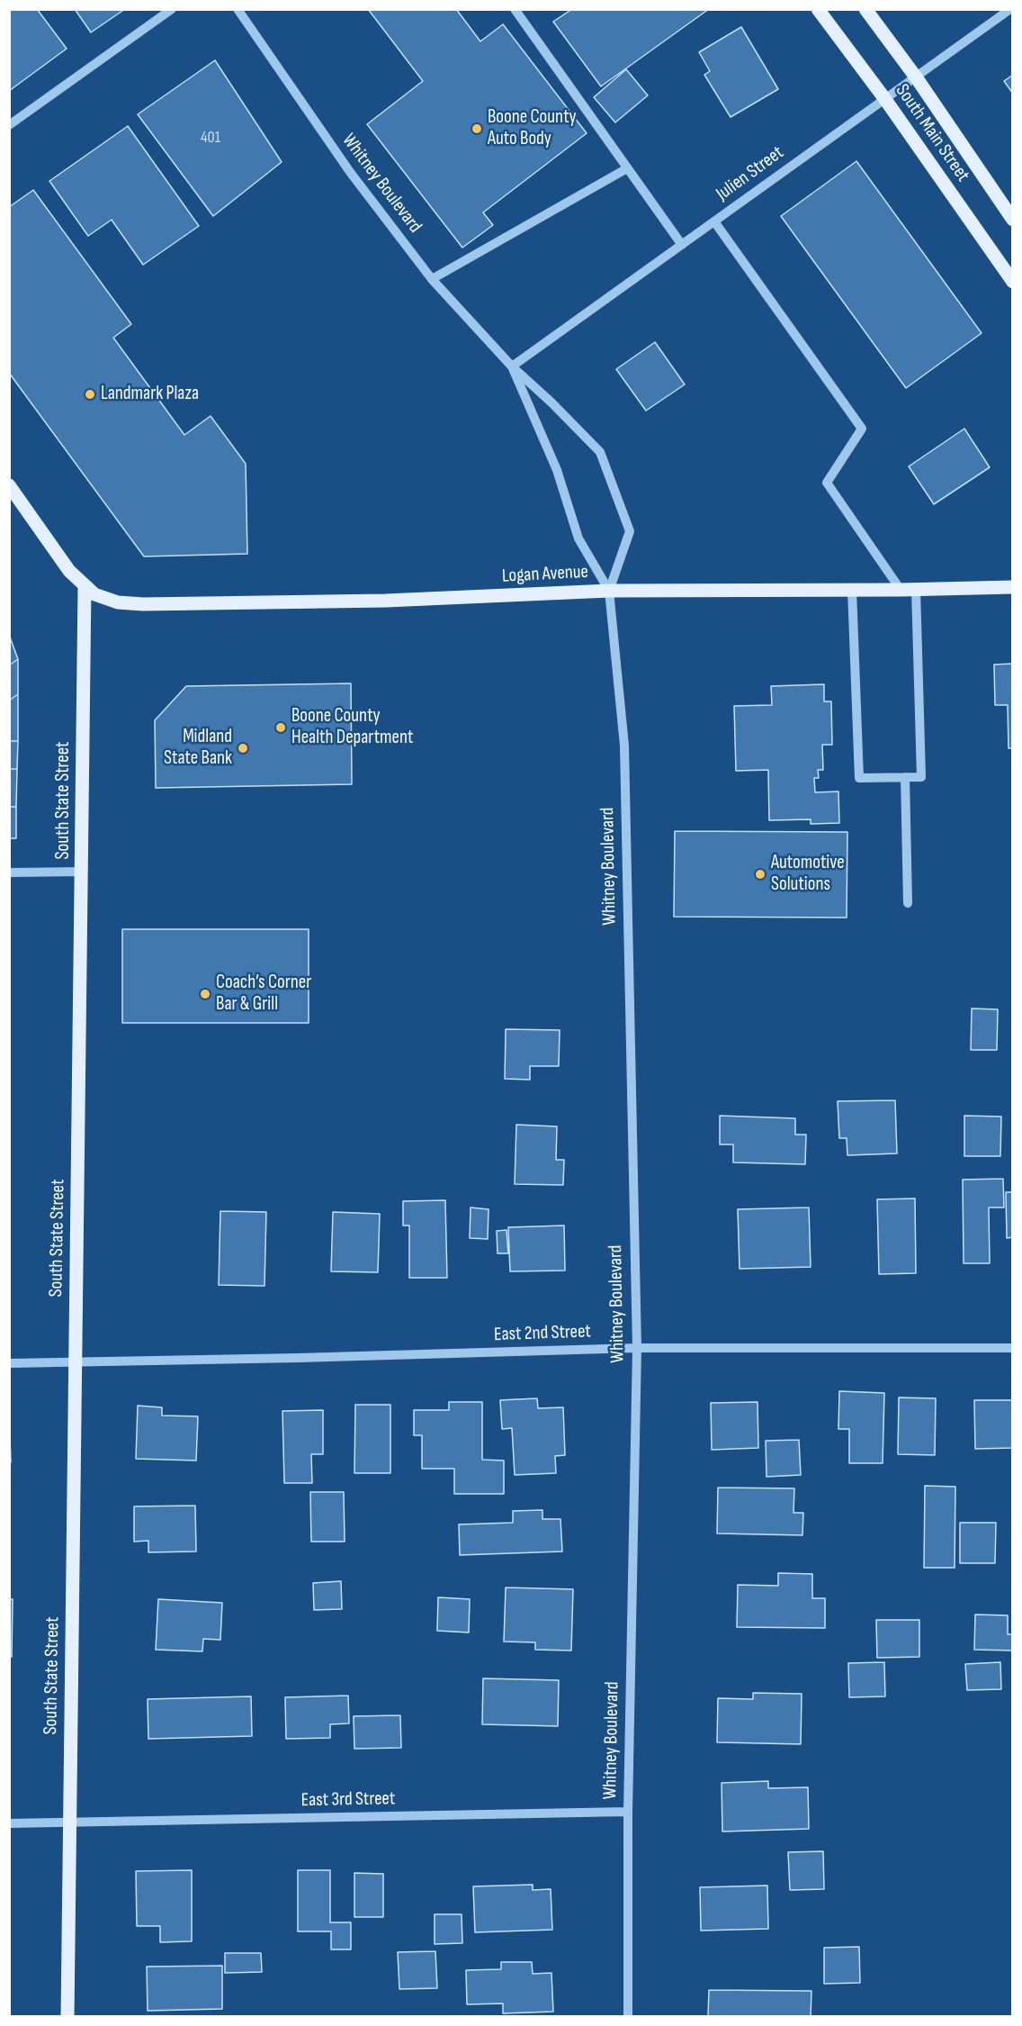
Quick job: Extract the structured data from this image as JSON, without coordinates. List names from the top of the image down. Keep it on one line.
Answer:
{"streets":{"main road":["South Main Street","Logan Avenue","South State Street"],"street":["Julien Street","Whitney Boulevard","East 2nd Street","East 3rd Street"]},"crossings":[["South Main Street","Julien Street"],["Julien Street","Whitney Boulevard"],["Whitney Boulevard","Logan Avenue"],["Whitney Boulevard","East 2nd Street"],["Whitney Boulevard","East 3rd Street"],["Logan Avenue","South State Street"],["South State Street","East 2nd Street"],["South State Street","East 3rd Street"]],"places":["Boone County Auto Body","Landmark Plaza","Boone County Health Department","Midland State Bank","Automotive Solutions","Coach’s Corner Bar & Grill"],"house_numbers":["401"]}
